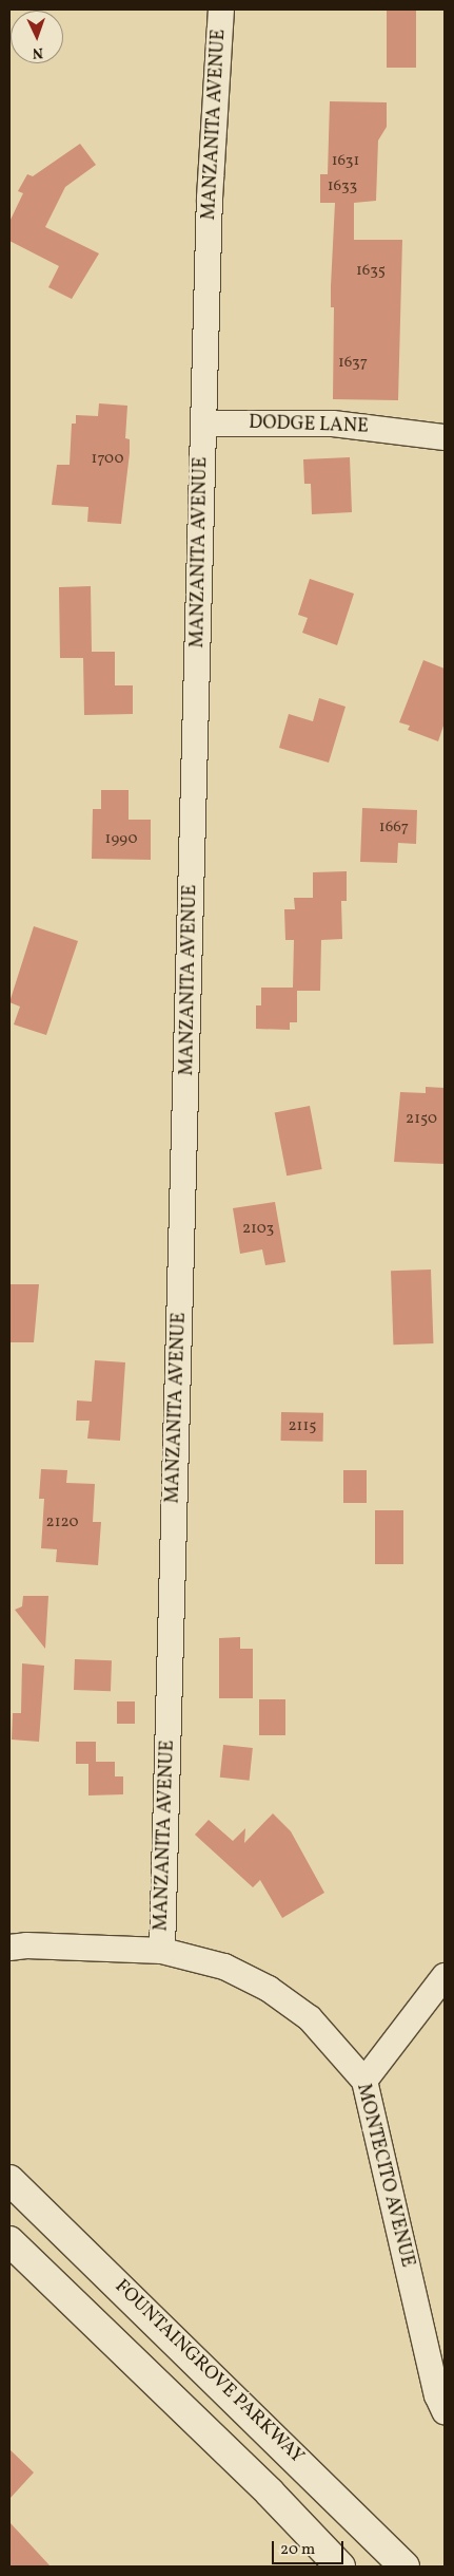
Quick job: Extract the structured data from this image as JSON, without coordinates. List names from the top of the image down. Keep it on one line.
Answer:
{"streets":{"main road":["FOUNTAINGROVE PARKWAY"],"street":["MANZANITA AVENUE","DODGE LANE","MONTECITO AVENUE"]},"crossings":[["MANZANITA AVENUE","DODGE LANE"],["MANZANITA AVENUE","MONTECITO AVENUE"]],"house_numbers":["1631","1633","1635","1637","1700","1667","1990","2150","2103","2115","2120"],"scale_bar":"20 m","north":"bottom"}
